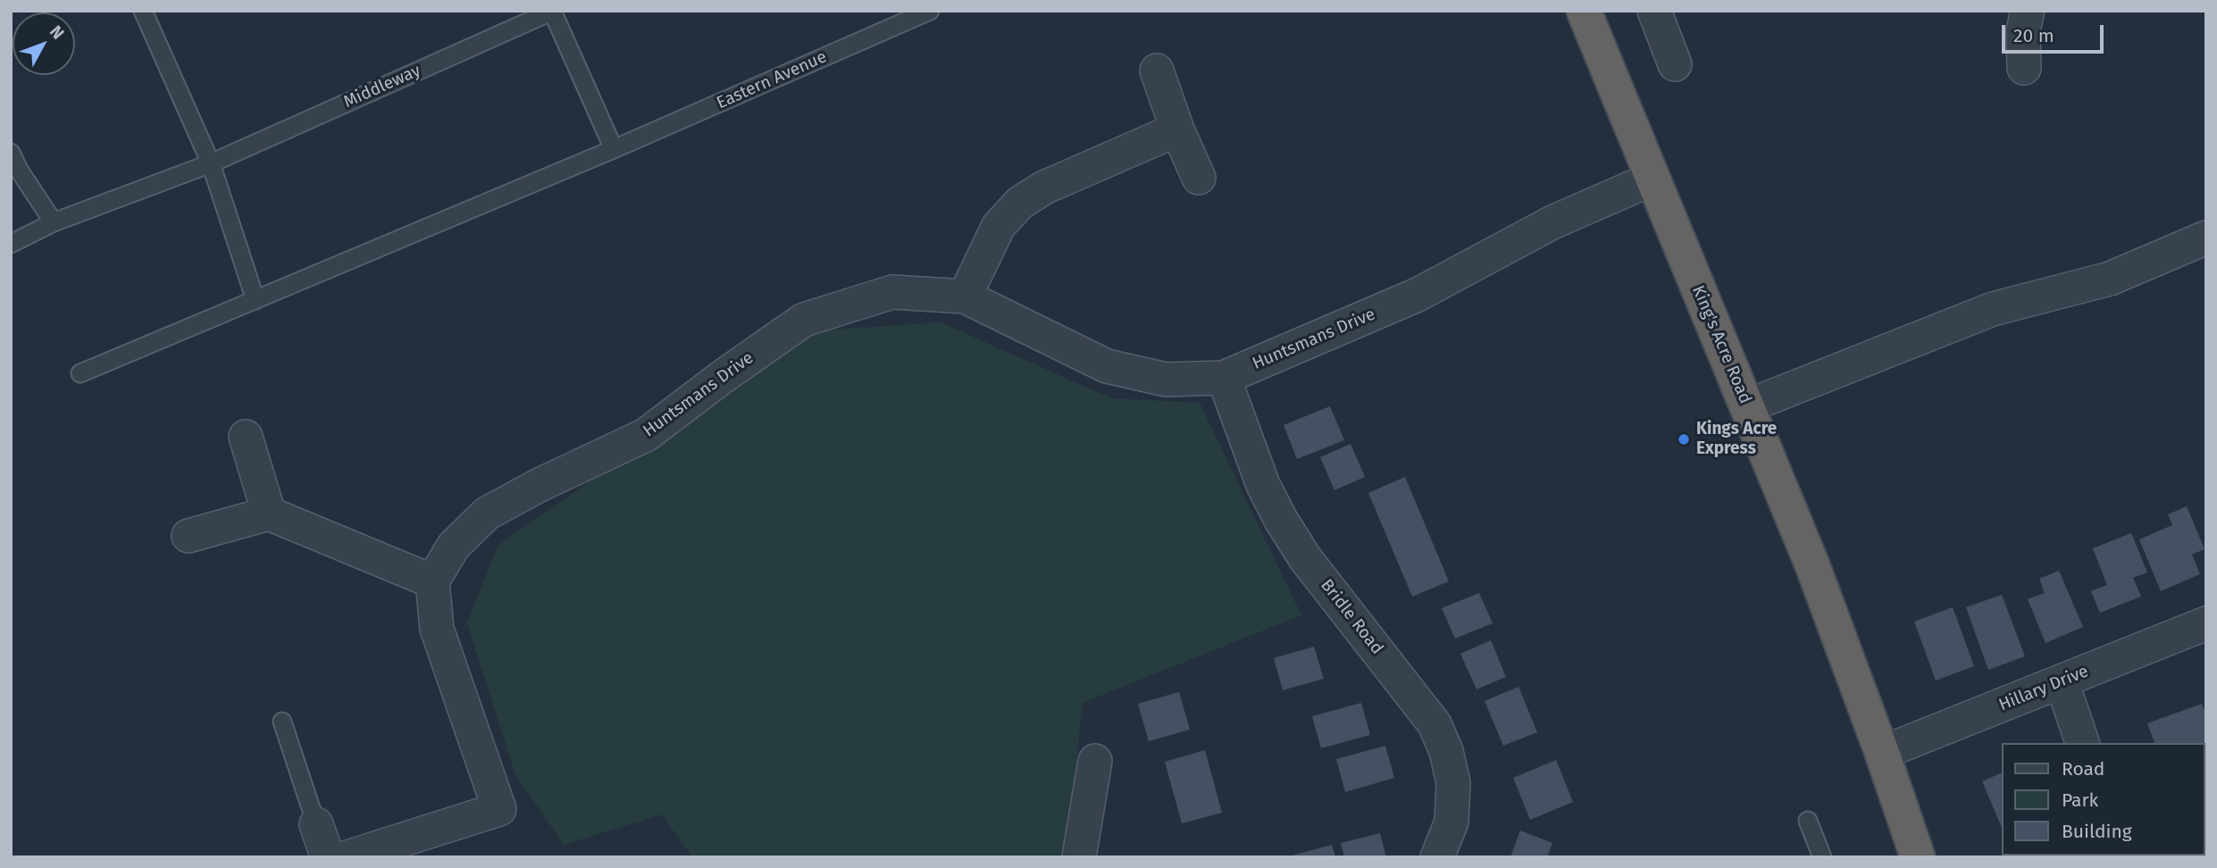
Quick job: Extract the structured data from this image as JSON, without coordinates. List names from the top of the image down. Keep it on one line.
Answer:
{"streets":{"highway":["King's Acre Road"],"street":["Huntsmans Drive","Bridle Road","Hillary Drive"],"lane":["Eastern Avenue","Middleway"]},"crossings":[["Huntsmans Drive","King's Acre Road"],["Huntsmans Drive","Bridle Road"],["King's Acre Road","Hillary Drive"]],"places":["Kings Acre Express"],"legend":["Road","Park","Building"],"scale_bar":"20 m","north":"top right"}
